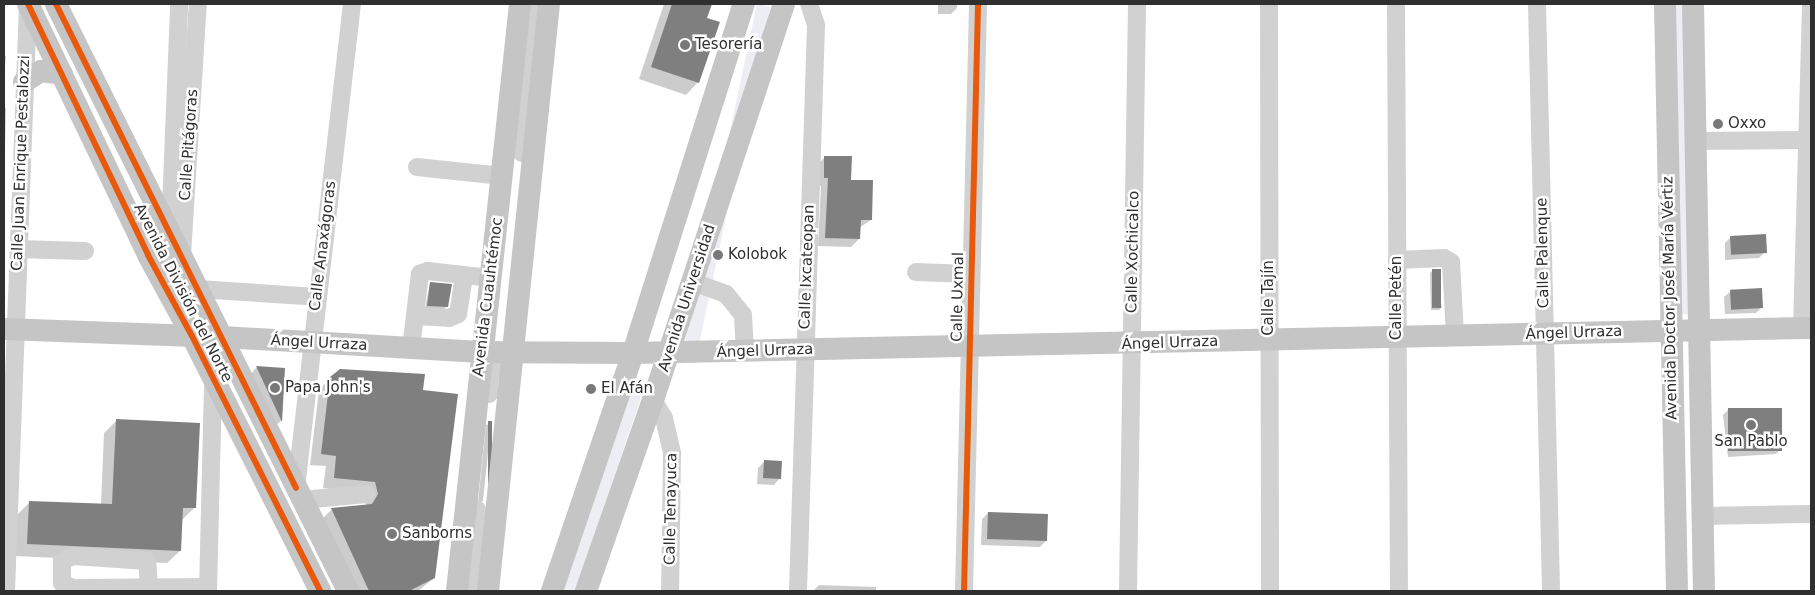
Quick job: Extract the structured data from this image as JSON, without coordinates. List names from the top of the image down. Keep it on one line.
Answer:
{"streets":{"main road":["Avenida División del Norte","Avenida Cuauhtémoc","Avenida Universidad","Avenida Doctor José María Vértiz","Ángel Urraza"],"street":["Calle Pitágoras","Calle Juan Enrique Pestalozzi","Calle Anaxágoras","Calle Xochicalco","Calle Palenque","Calle Ixcateopan","Calle Uxmal","Calle Tajín","Calle Petén","Calle Tenayuca"]},"crossings":[["Calle Pitágoras","Avenida División del Norte"],["Calle Juan Enrique Pestalozzi","Avenida División del Norte"],["Calle Juan Enrique Pestalozzi","Ángel Urraza"],["Calle Anaxágoras","Avenida División del Norte"],["Calle Anaxágoras","Ángel Urraza"],["Calle Xochicalco","Ángel Urraza"],["Calle Palenque","Ángel Urraza"],["Calle Ixcateopan","Ángel Urraza"],["Avenida División del Norte","Ángel Urraza"],["Avenida Cuauhtémoc","Ángel Urraza"],["Calle Uxmal","Ángel Urraza"],["Avenida Universidad","Ángel Urraza"],["Avenida Universidad","Calle Tenayuca"],["Calle Tajín","Ángel Urraza"],["Calle Petén","Ángel Urraza"],["Avenida Doctor José María Vértiz","Ángel Urraza"]],"places":["Tesorería","Oxxo","Kolobok","Papa John's","El Afán","San Pablo","Sanborns"]}
